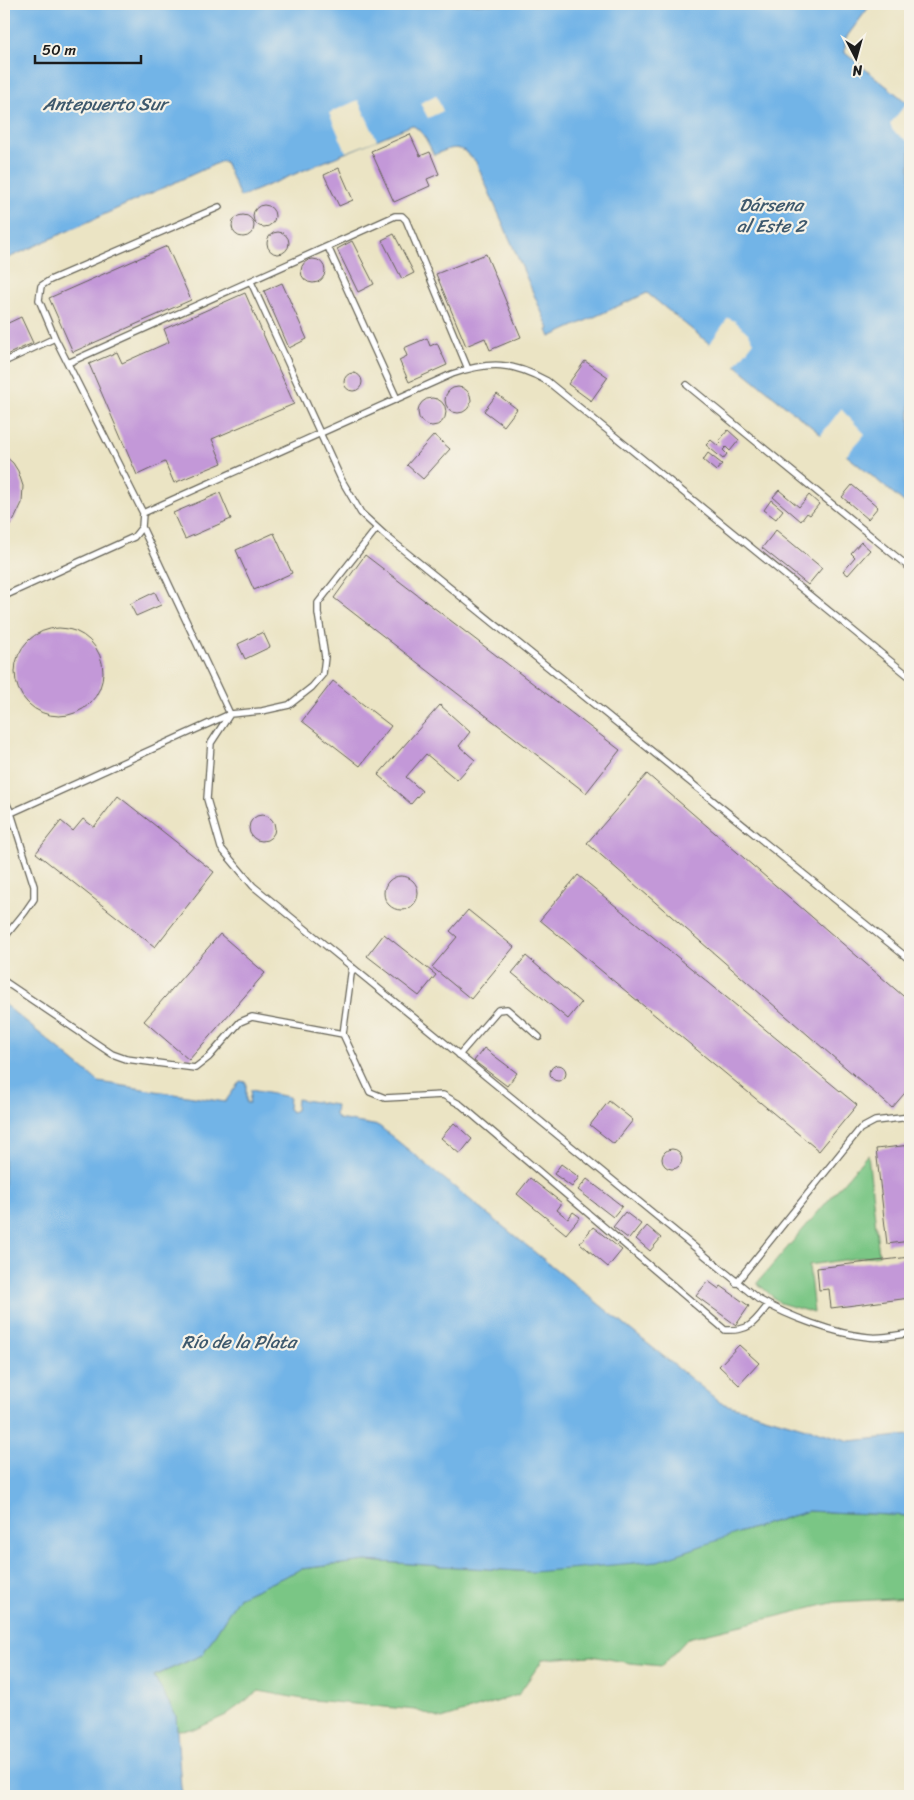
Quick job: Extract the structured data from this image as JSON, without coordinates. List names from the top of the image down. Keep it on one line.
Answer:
{"water":["Antepuerto Sur","Dársena al Este 2","Río de la Plata"],"scale_bar":"50 m","north":"bottom"}
